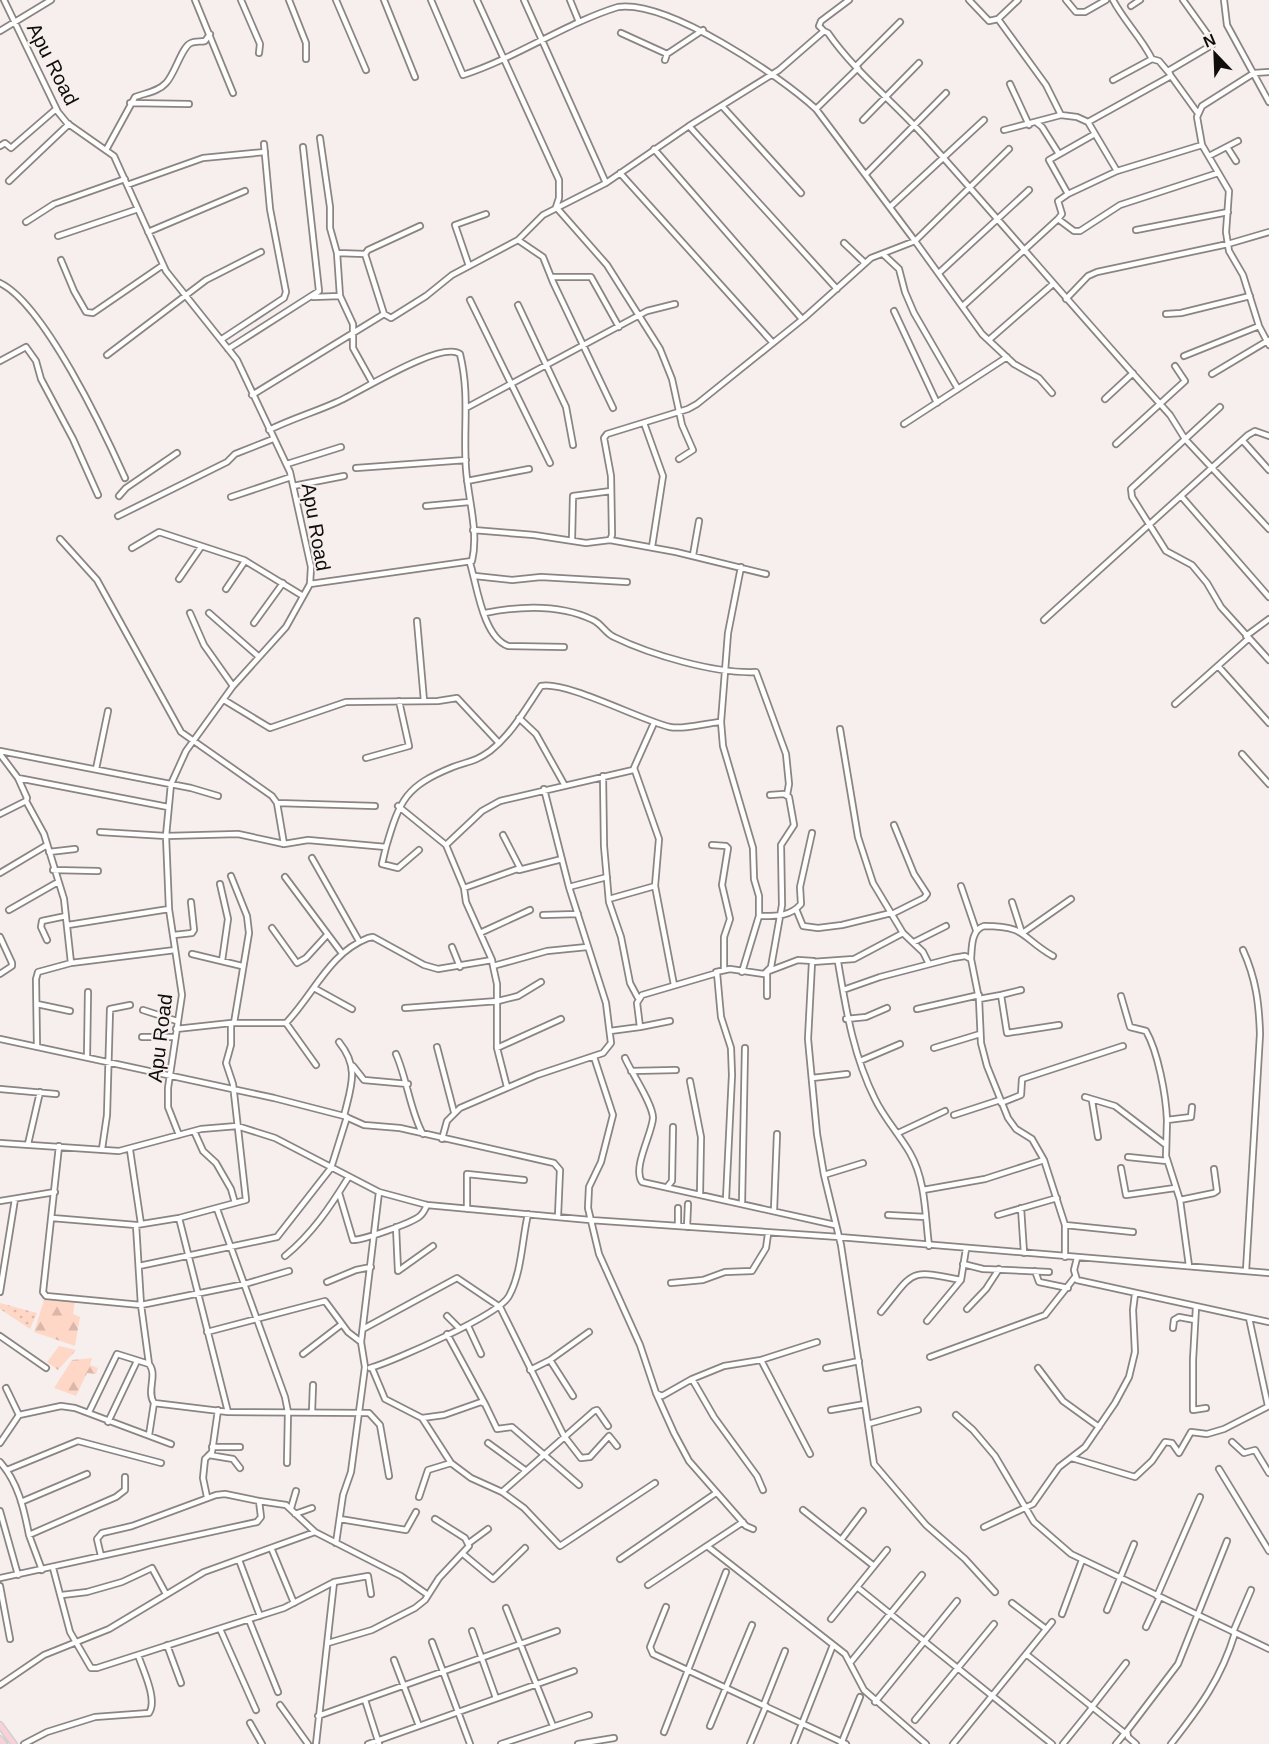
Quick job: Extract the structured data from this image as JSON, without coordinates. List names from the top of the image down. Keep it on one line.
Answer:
{"streets":{"street":["Apu Road"]},"north":"top left"}
